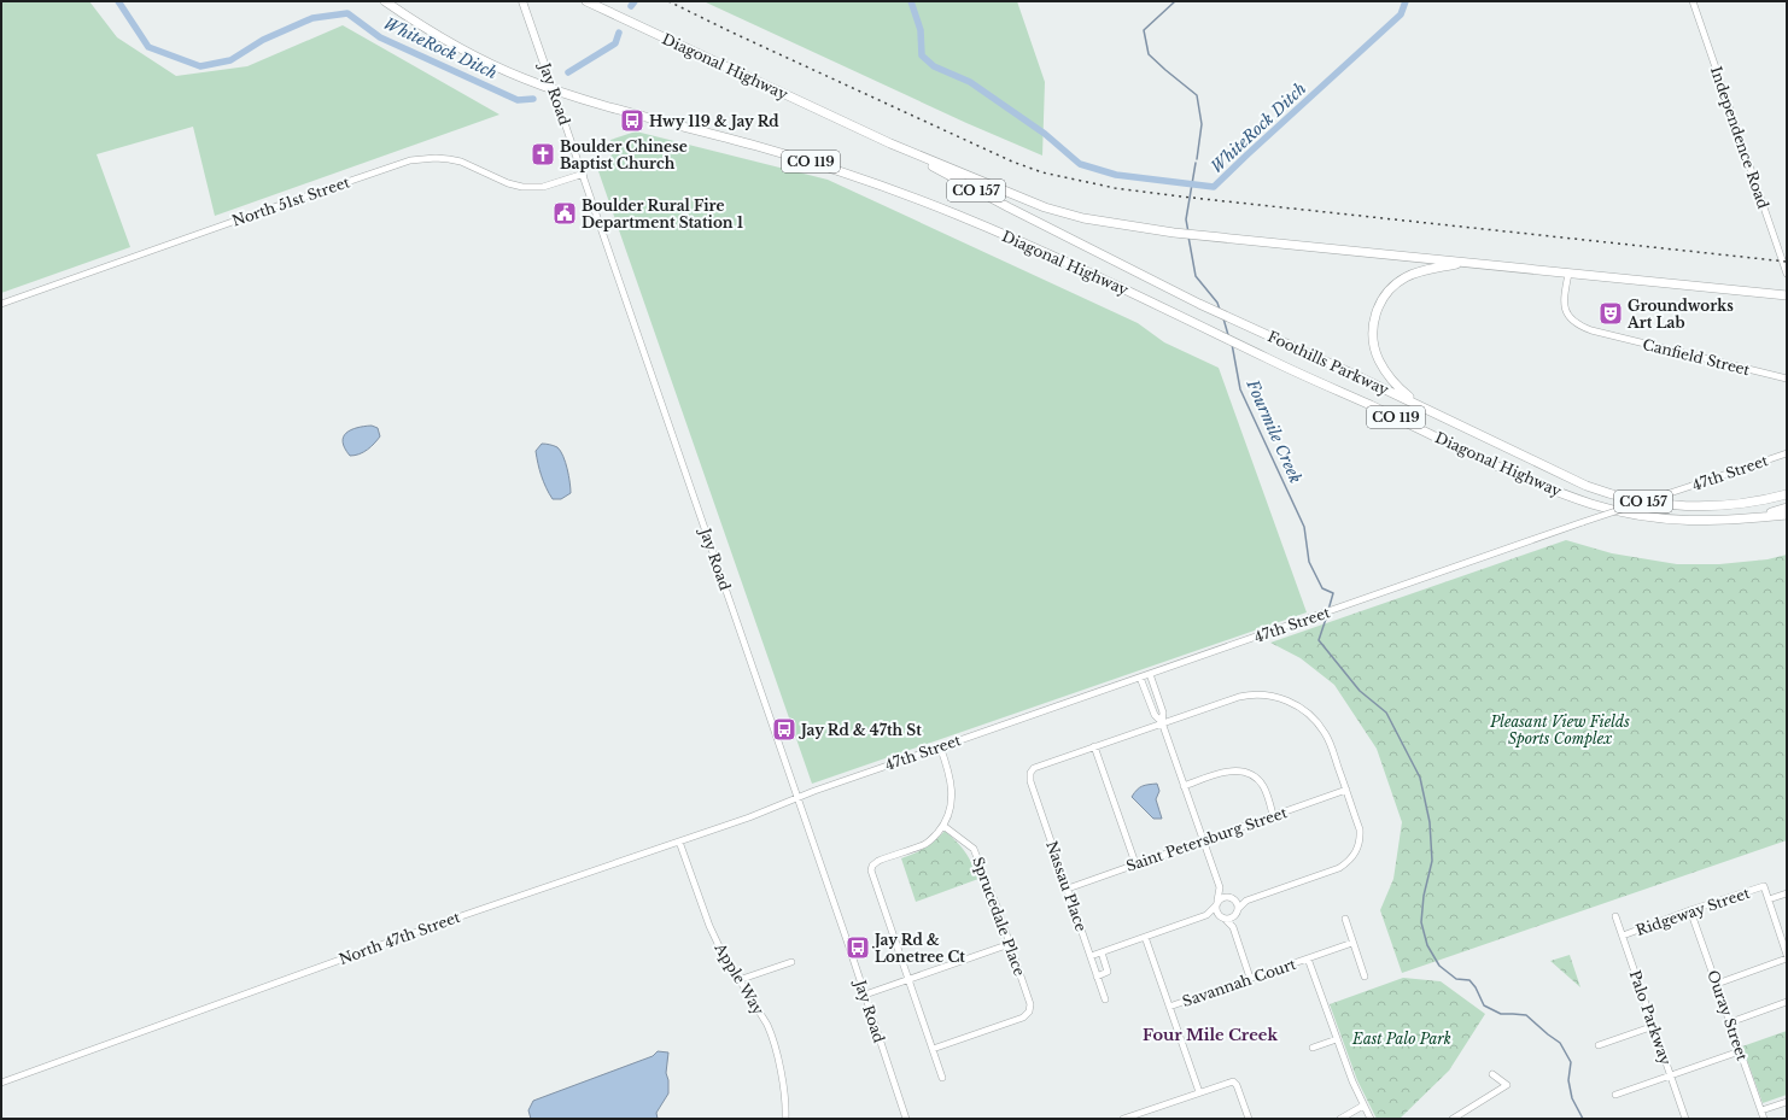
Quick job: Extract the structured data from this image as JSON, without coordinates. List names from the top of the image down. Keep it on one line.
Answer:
{"streets":{"highway":["Diagonal Highway","CO 119","CO 157","Foothills Parkway"],"main road":["Jay Road"],"street":["Independence Road","North 51st Street","Canfield Street","47th Street","Saint Petersburg Street","Nassau Place","Ridgeway Street","Sprucedale Place","North 47th Street","Apple Way","Savannah Court","Ouray Street","Palo Parkway"]},"crossings":[["Diagonal Highway","Jay Road"],["Diagonal Highway","CO 119"],["Diagonal Highway","Foothills Parkway"],["Jay Road","North 51st Street"],["Jay Road","47th Street"],["Jay Road","North 47th Street"],["47th Street","North 47th Street"],["Saint Petersburg Street","Nassau Place"],["Ridgeway Street","Ouray Street"],["Ridgeway Street","Palo Parkway"],["North 47th Street","Apple Way"]],"districts":["Four Mile Creek"],"water":["WhiteRock Ditch","Fourmile Creek"],"parks":["Pleasant View Fields Sports Complex","East Palo Park"],"places":{"bus stop":["Hwy 119 & Jay Rd","Jay Rd & 47th St","Jay Rd & Lonetree Ct"],"church":["Boulder Chinese Baptist Church"],"public building":["Boulder Rural Fire Department Station 1"],"theatre":["Groundworks Art Lab"]}}
